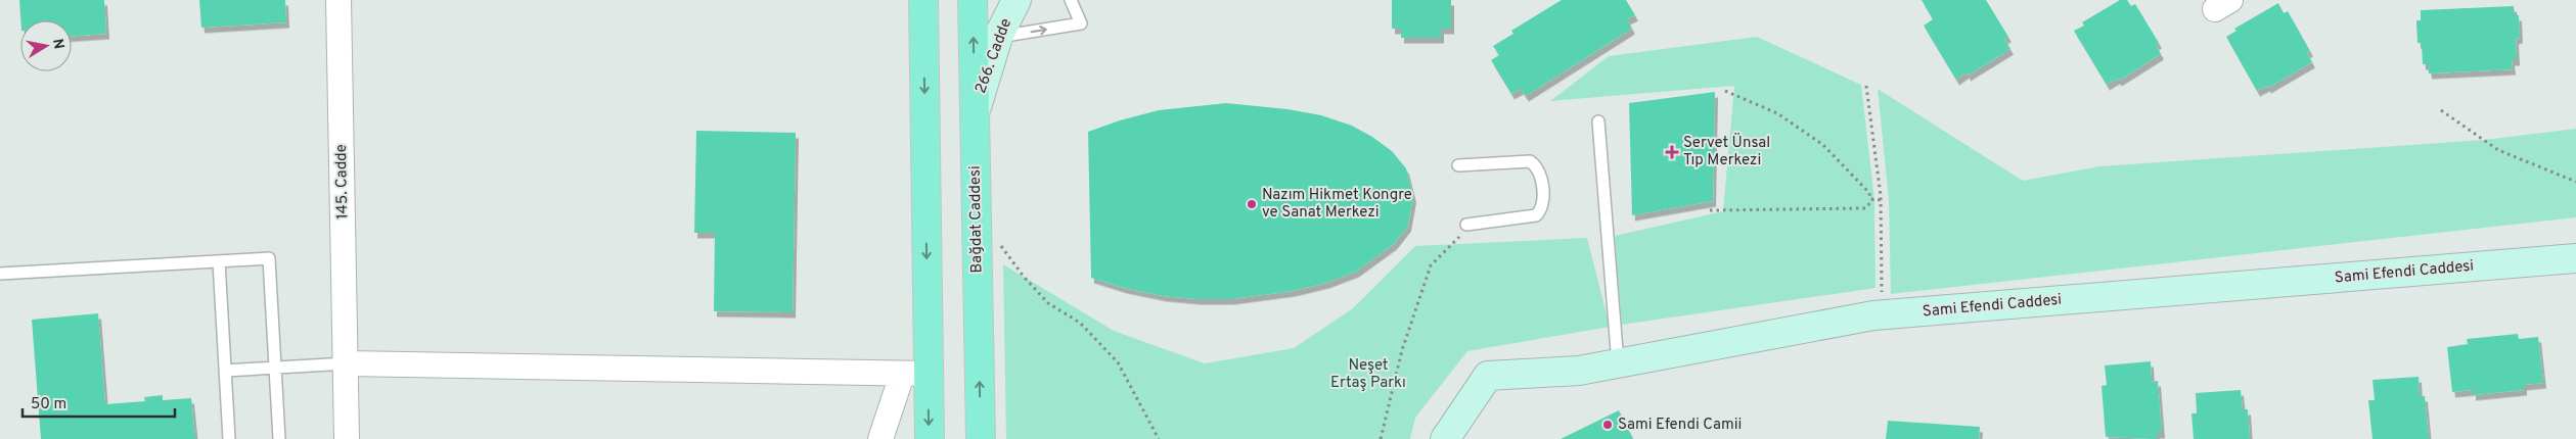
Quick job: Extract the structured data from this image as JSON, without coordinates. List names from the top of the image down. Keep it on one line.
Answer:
{"streets":{"main road":["266. Cadde","Bağdat Caddesi","Sami Efendi Caddesi"],"street":["145. Cadde"]},"crossings":[["266. Cadde","Bağdat Caddesi"]],"parks":["Neşet Ertaş Parkı"],"places":{"health":["Servet Ünsal Tıp Merkezi"],"other":["Nazım Hikmet Kongre ve Sanat Merkezi","Sami Efendi Camii"]},"scale_bar":"50 m","north":"right"}
